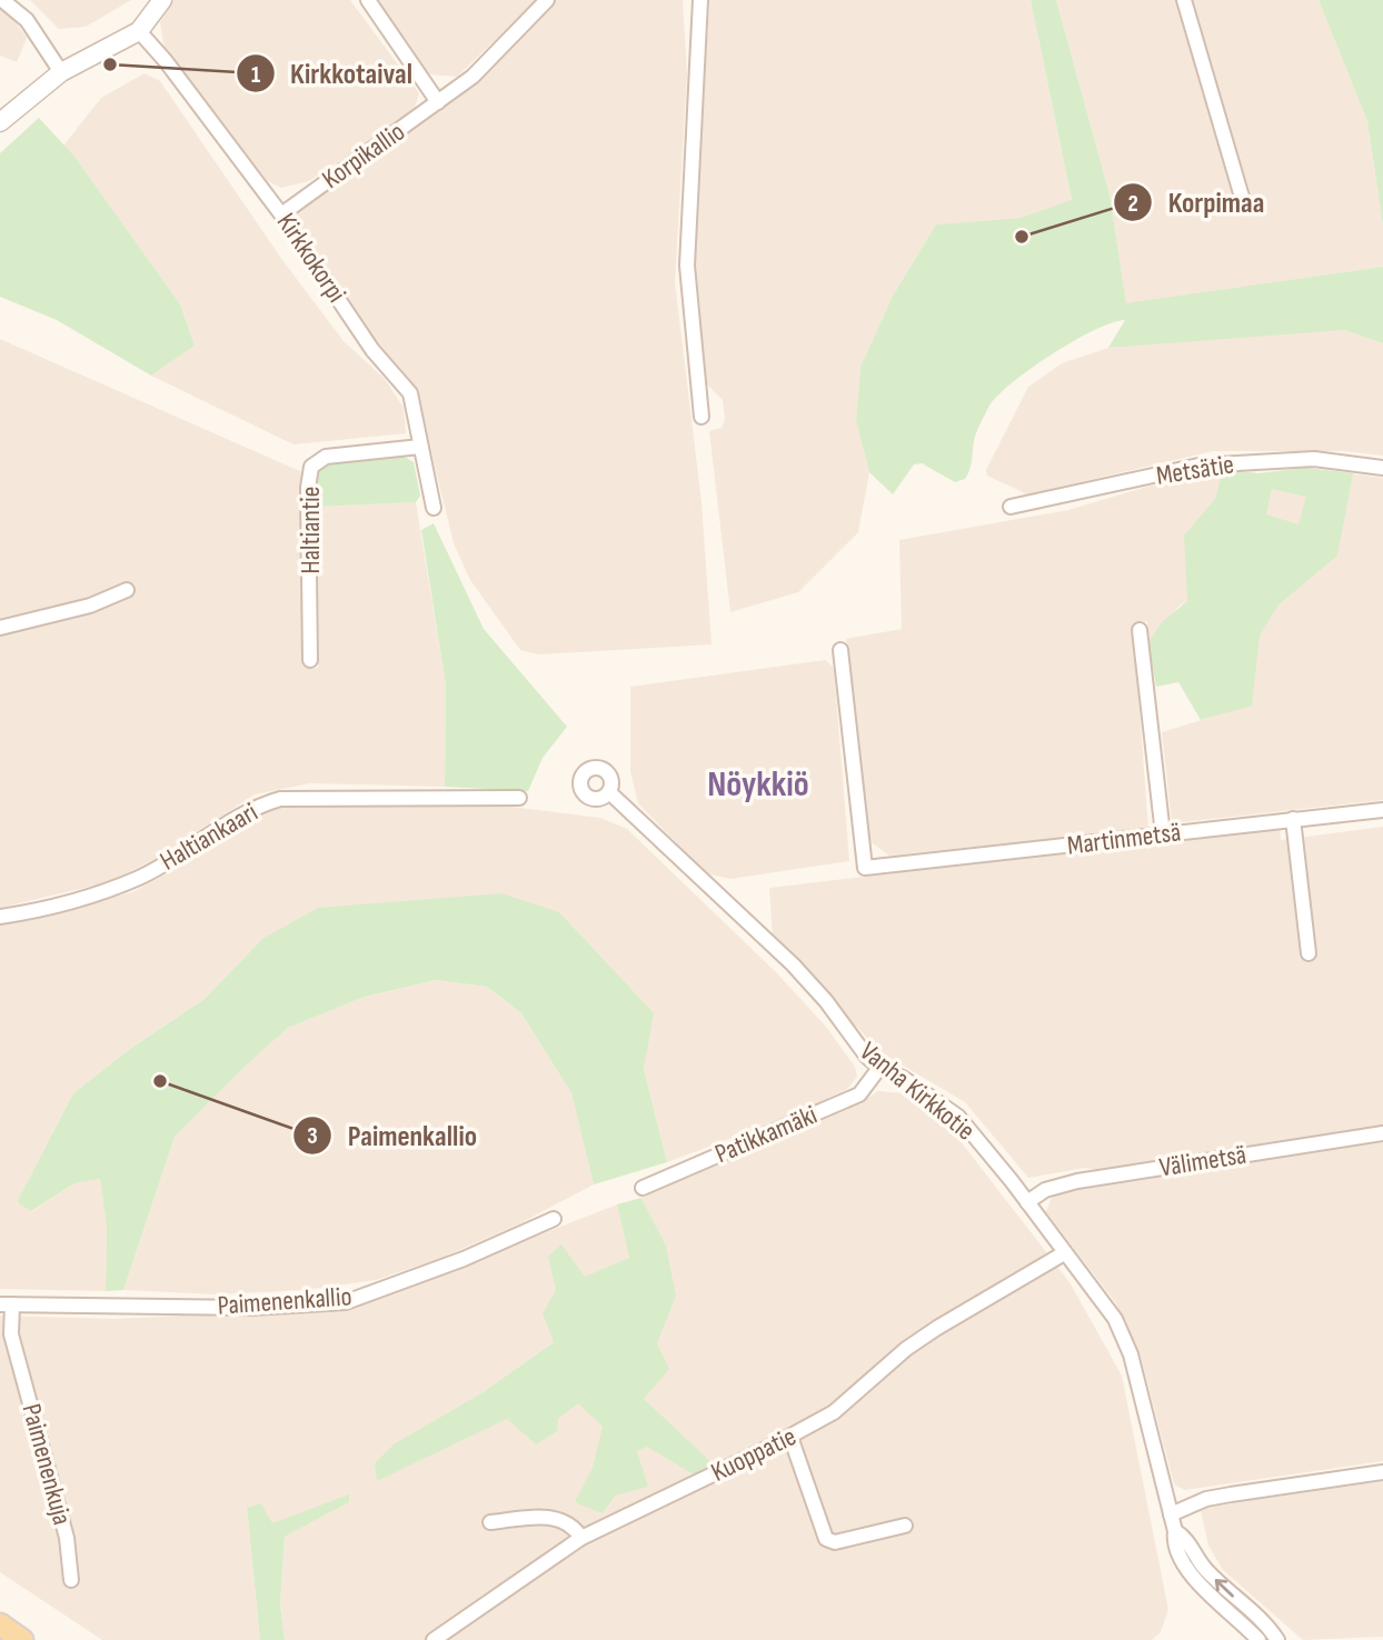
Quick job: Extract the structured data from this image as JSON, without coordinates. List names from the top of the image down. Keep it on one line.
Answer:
{"streets":{"street":["Korpikallio","Kirkkokorpi","Metsätie","Haltiantie","Haltiankaari","Martinmetsä","Vanha Kirkkotie","Patikkamäki","Välimetsä","Paimenenkallio","Kuoppatie","Paimenenkuja"]},"crossings":[["Korpikallio","Kirkkokorpi"],["Kirkkokorpi","Haltiantie"],["Vanha Kirkkotie","Patikkamäki"],["Vanha Kirkkotie","Välimetsä"],["Vanha Kirkkotie","Kuoppatie"],["Paimenenkallio","Paimenenkuja"]],"districts":["Nöykkiö"],"places":["Kirkkotaival","Korpimaa","Paimenkallio"]}
